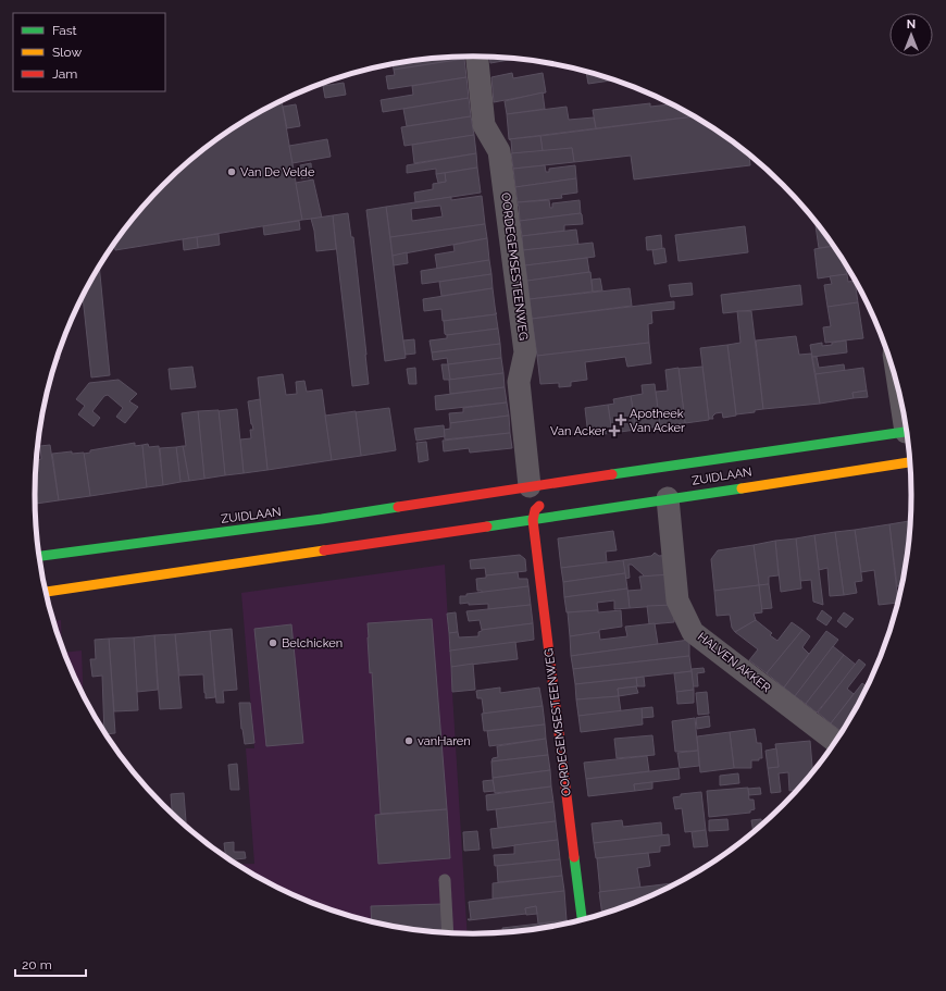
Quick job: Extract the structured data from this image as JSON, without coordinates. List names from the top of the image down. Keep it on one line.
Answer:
{"streets":{"main road":["OORDEGEMSESTEENWEG","ZUIDLAAN"],"street":["HALVEN AKKER"]},"crossings":[["OORDEGEMSESTEENWEG","ZUIDLAAN"],["ZUIDLAAN","HALVEN AKKER"]],"places":{"other":["Van De Velde","Belchicken","vanHaren"],"health":["Apotheek Van Acker","Van Acker"]},"legend":["Fast","Slow","Jam"],"scale_bar":"20 m","north":"top"}
